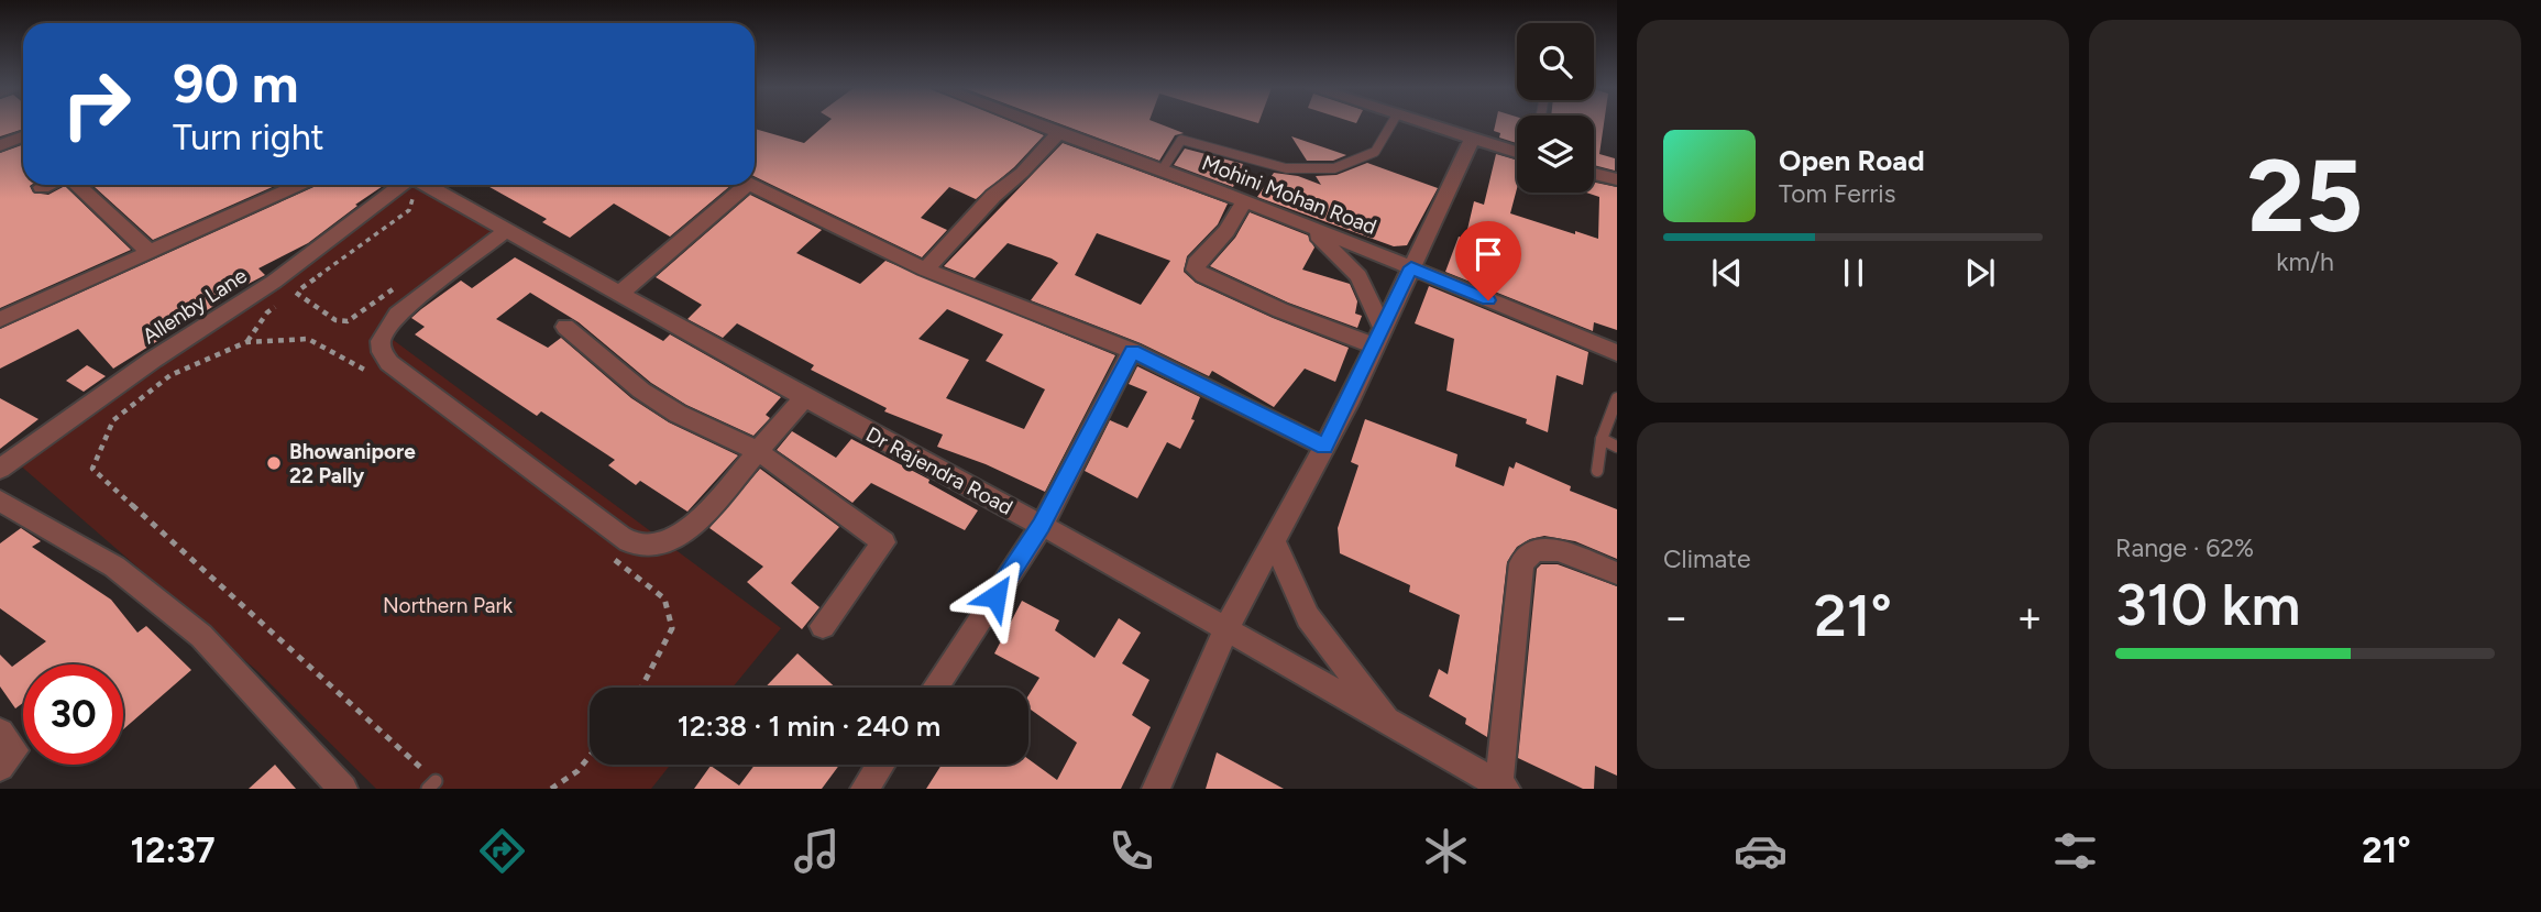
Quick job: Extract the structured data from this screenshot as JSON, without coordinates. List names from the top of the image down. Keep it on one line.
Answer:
{"streets":{"street":["Mohini Mohan Road","Allenby Lane","Dr Rajendra Road"]},"parks":["Northern Park"],"places":["Bhowanipore 22 Pally"],"page":{"tile":[["25","km/h"],"Climate",["Range · 62%","310 km"]],"turn":["90 m","Turn right"],"song":["Open Road","Tom Ferris"],"heat":["−","21°","+"],"limit":"30","trip":"12:38 · 1 min · 240 m","tabs":["12:37","21°"]}}
